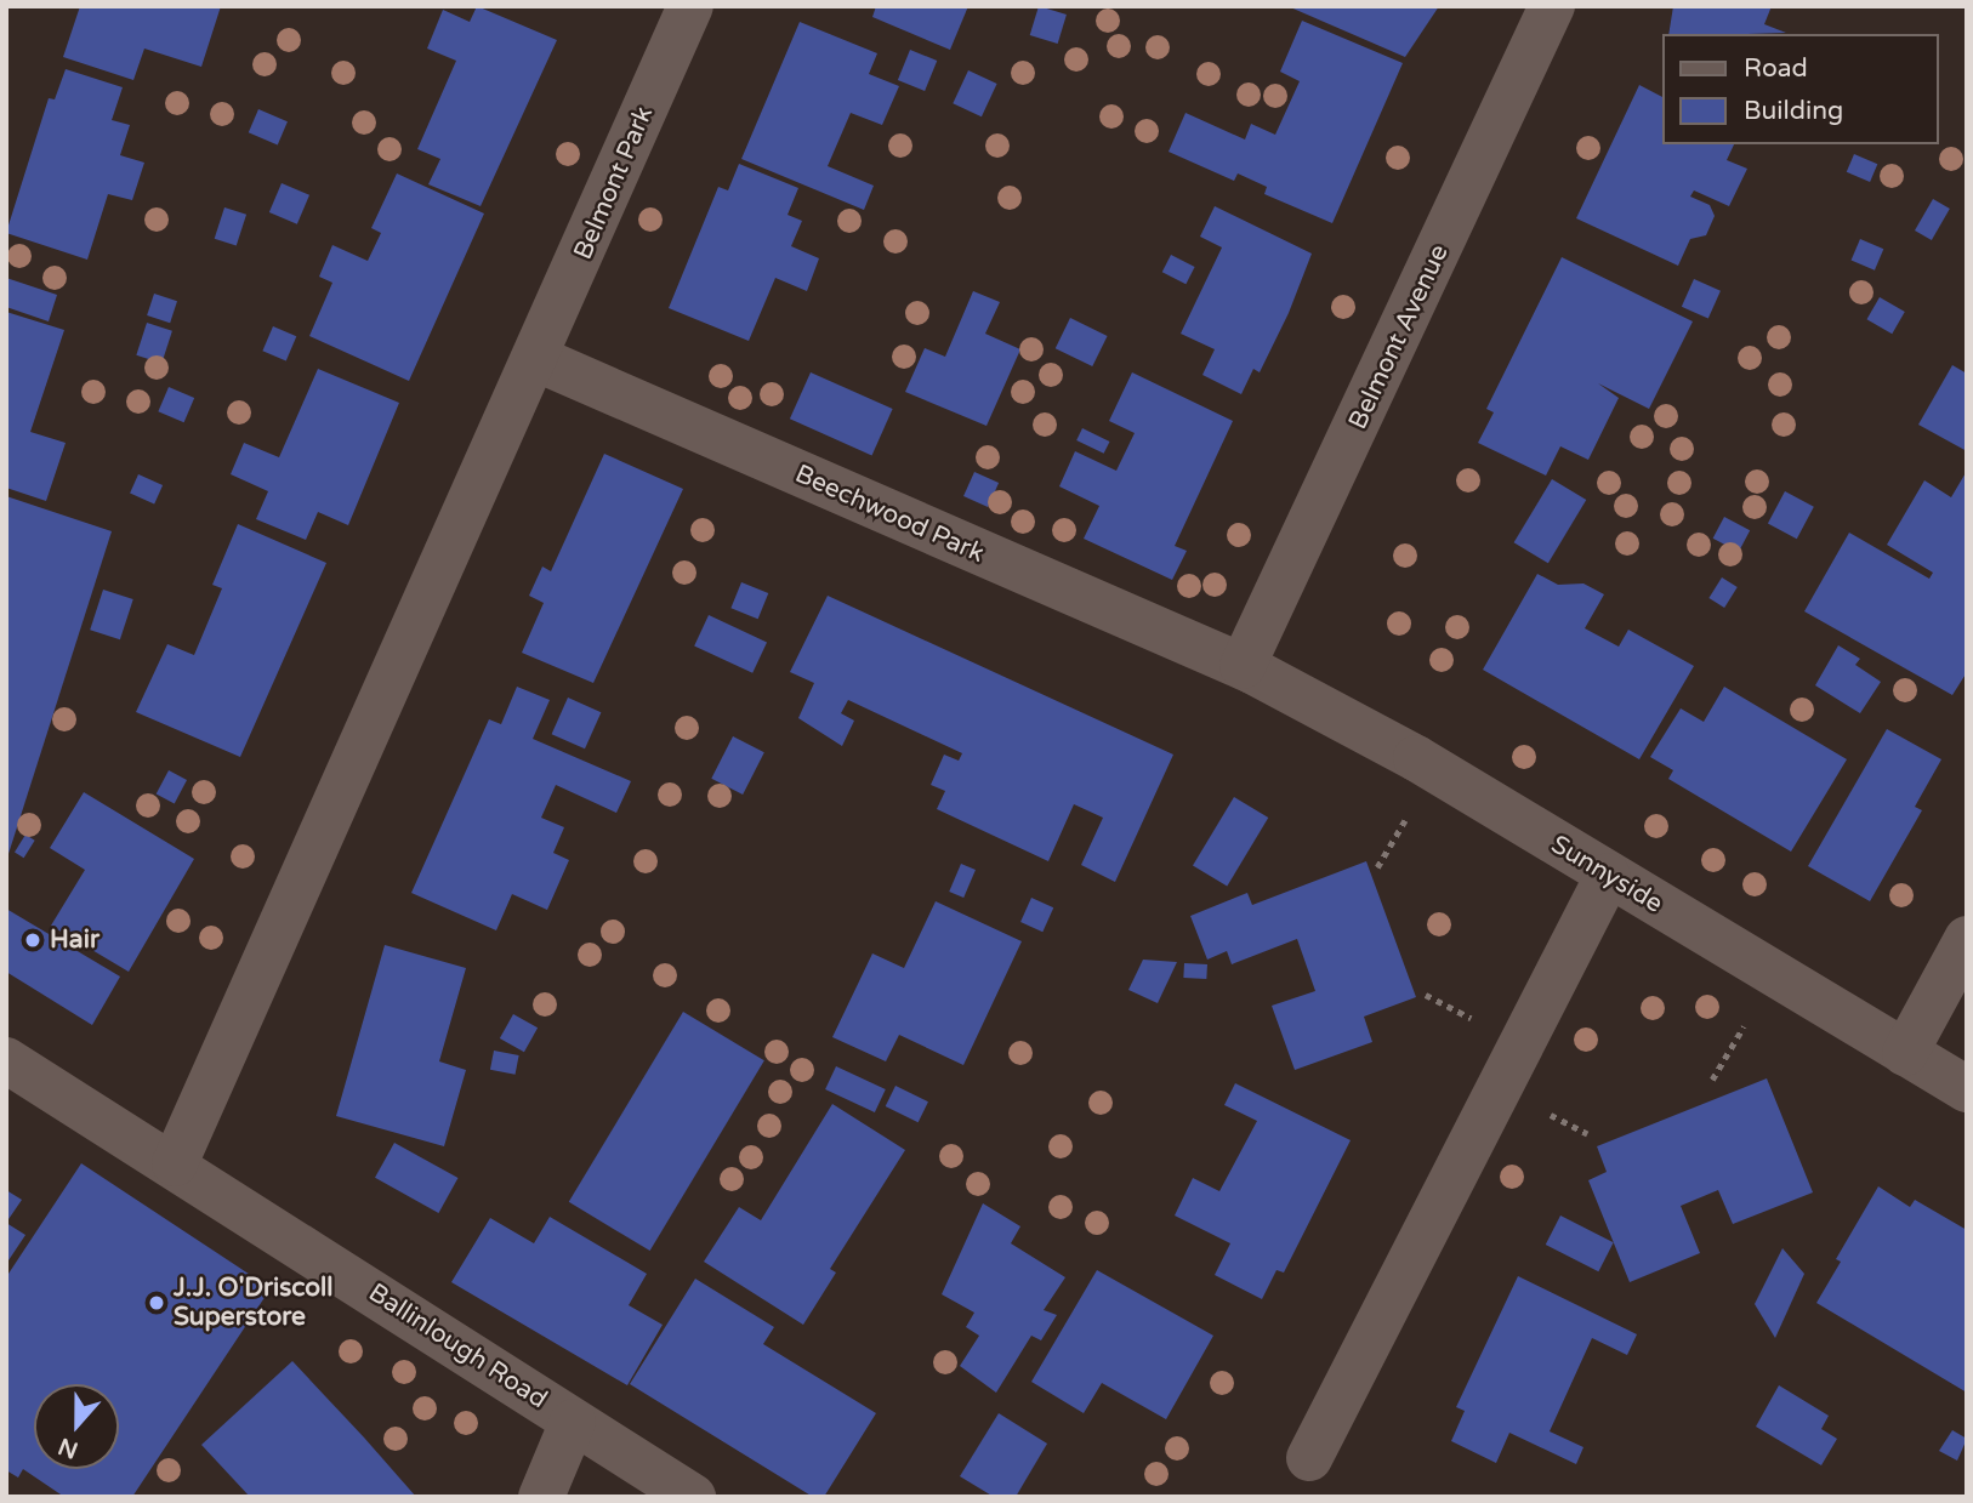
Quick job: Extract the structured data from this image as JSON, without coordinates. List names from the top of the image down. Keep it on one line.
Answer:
{"streets":{"street":["Belmont Park","Belmont Avenue","Beechwood Park","Sunnyside","Ballinlough Road"]},"crossings":[["Belmont Park","Beechwood Park"],["Belmont Park","Ballinlough Road"],["Belmont Avenue","Beechwood Park"],["Belmont Avenue","Sunnyside"],["Beechwood Park","Sunnyside"]],"places":["Hair","J.J. O'Driscoll Superstore"],"legend":["Road","Building"],"north":"bottom"}
